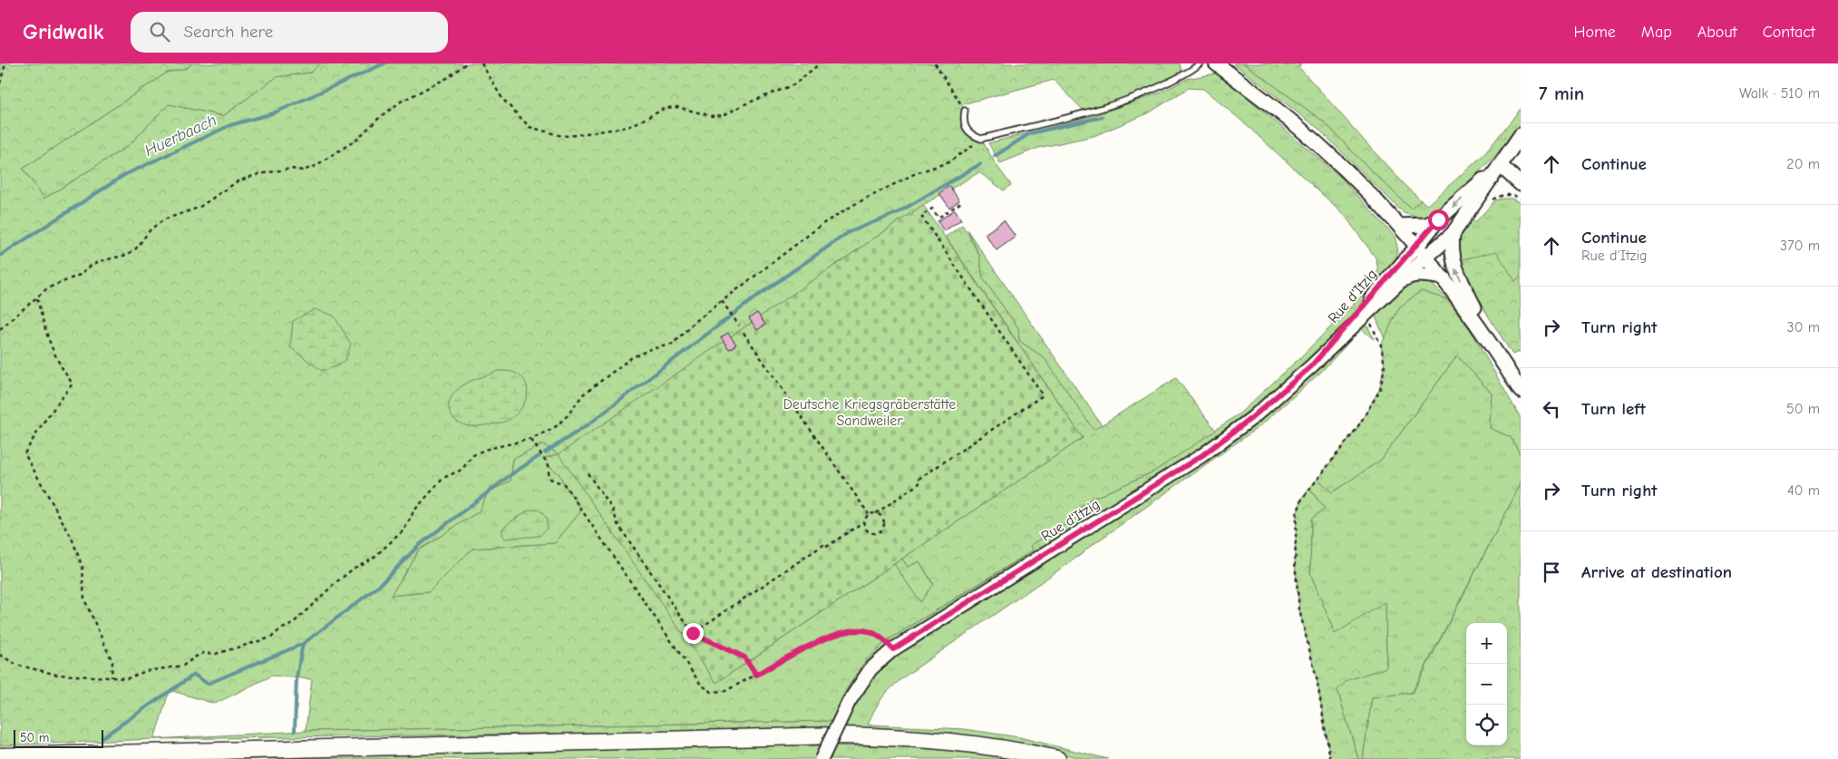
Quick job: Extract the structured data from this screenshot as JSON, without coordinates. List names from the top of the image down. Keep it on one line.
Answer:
{"streets":{"street":["Rue d'Itzig"]},"water":["Huerbaach"],"parks":["Deutsche Kriegsgräberstätte Sandweiler"],"scale_bar":"50 m","page":{"header":"Gridwalk","search":"Search here","nav":["Home","Map","About","Contact"],"heading":["7 min","Walk · 510 m"],"list":[["Continue","20 m"],["Continue","Rue d'Itzig","370 m"],["Turn right","30 m"],["Turn left","50 m"],["Turn right","40 m"],"Arrive at destination"],"map_buttons":["+","−"],"scale":"50 m"}}
